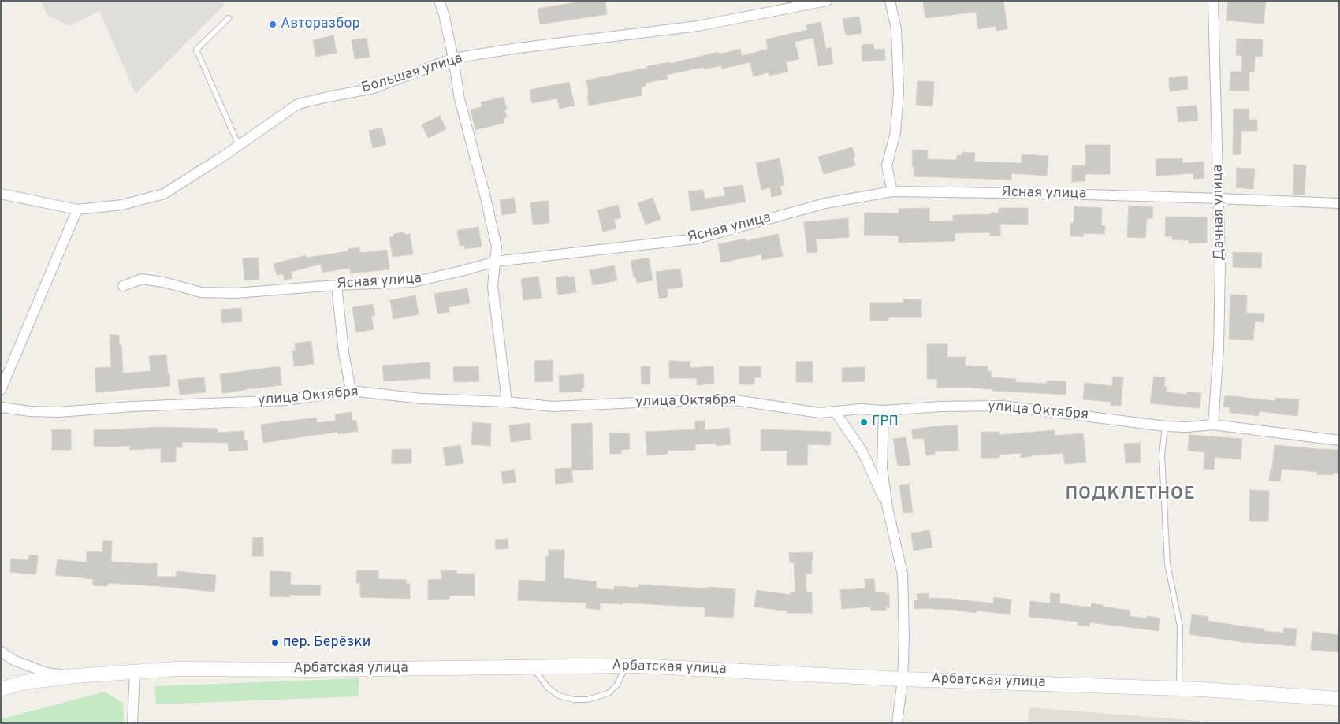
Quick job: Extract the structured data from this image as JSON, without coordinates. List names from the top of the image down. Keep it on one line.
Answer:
{"streets":{"main road":["Арбатская улица"],"street":["Большая улица","Ясная улица","Дачная улица","улица Октября"]},"crossings":[["Ясная улица","Дачная улица"],["Дачная улица","улица Октября"]],"districts":["ПОДКЛЕТНОЕ"],"places":["Авторазбор","ГРП","пер. Берёзки"]}
